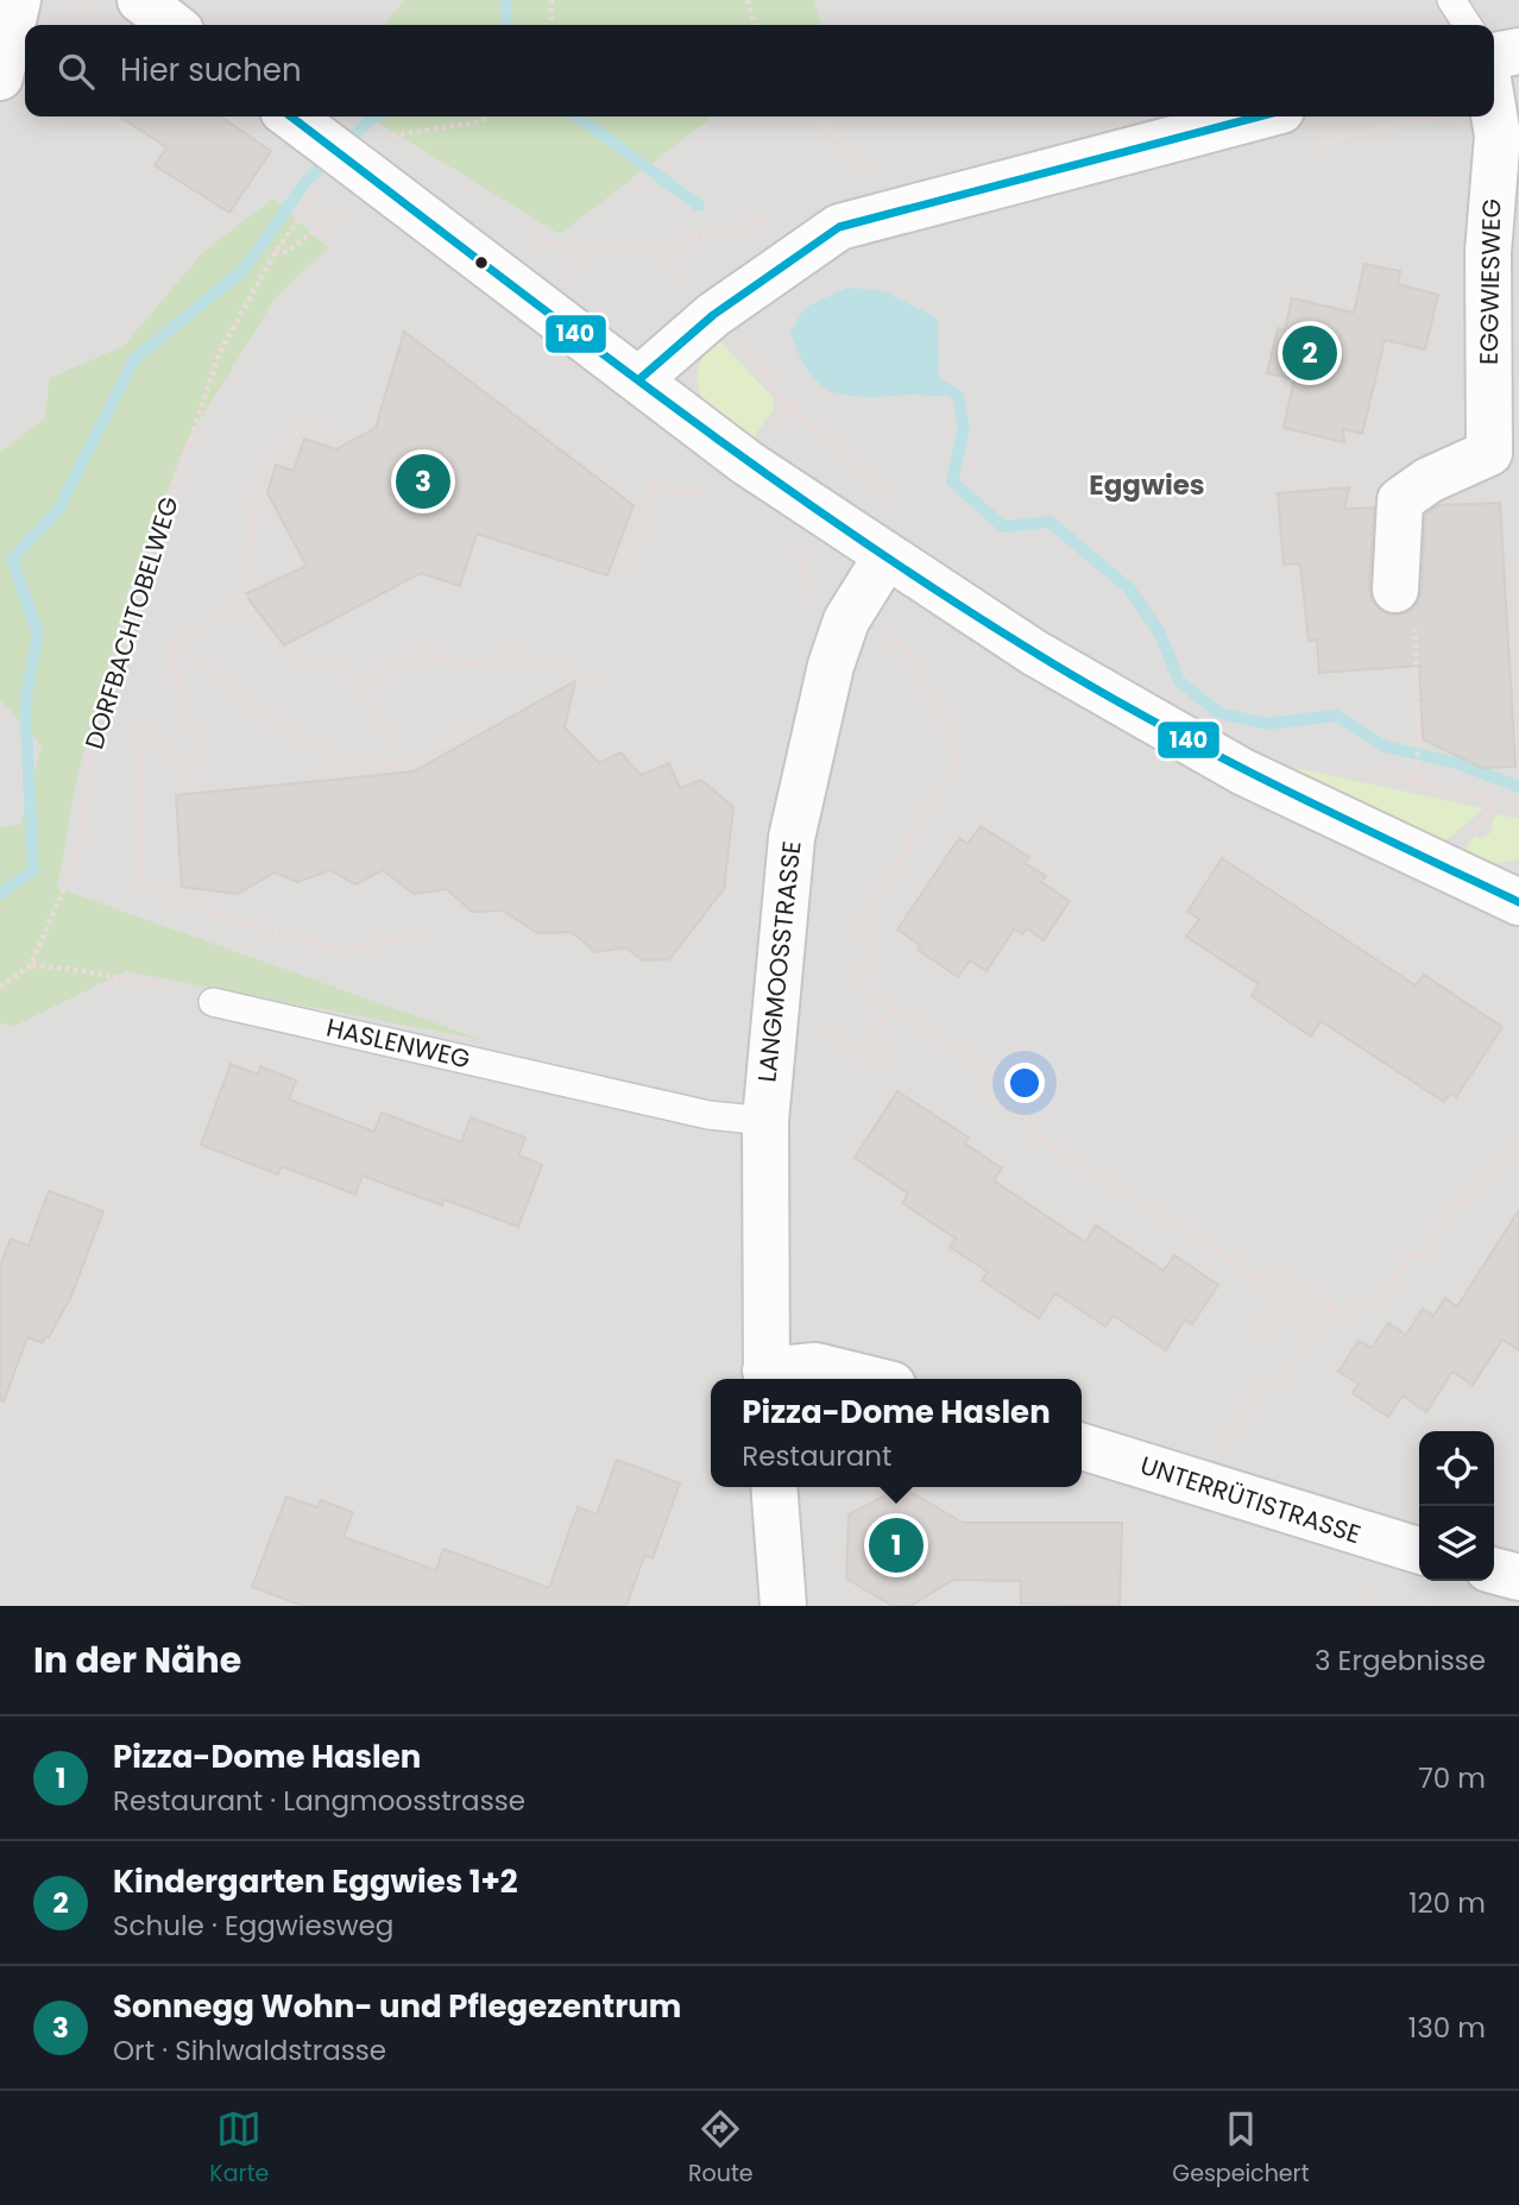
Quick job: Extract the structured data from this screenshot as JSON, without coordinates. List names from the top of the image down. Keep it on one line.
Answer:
{"streets":{"street":["EGGWIESWEG","LANGMOOSSTRASSE","UNTERRÜTISTRASSE"],"lane":["HASLENWEG"],"path":["DORFBACHTOBELWEG"]},"crossings":[["LANGMOOSSTRASSE","HASLENWEG"]],"districts":["Eggwies"],"lines":["transit line 140"],"page":{"search":"Hier suchen","pins":["2","3","1"],"popup":["Pizza-Dome Haslen","Restaurant"],"heading":["In der Nähe","3 Ergebnisse"],"list":[{"mark":"1","name":"Pizza-Dome Haslen","note":"Restaurant · Langmoosstrasse","value":"70 m"},{"mark":"2","name":"Kindergarten Eggwies 1+2","note":"Schule · Eggwiesweg","value":"120 m"},{"mark":"3","name":"Sonnegg Wohn- und Pflegezentrum","note":"Ort · Sihlwaldstrasse","value":"130 m"}],"nav":["Karte","Route","Gespeichert"]}}
